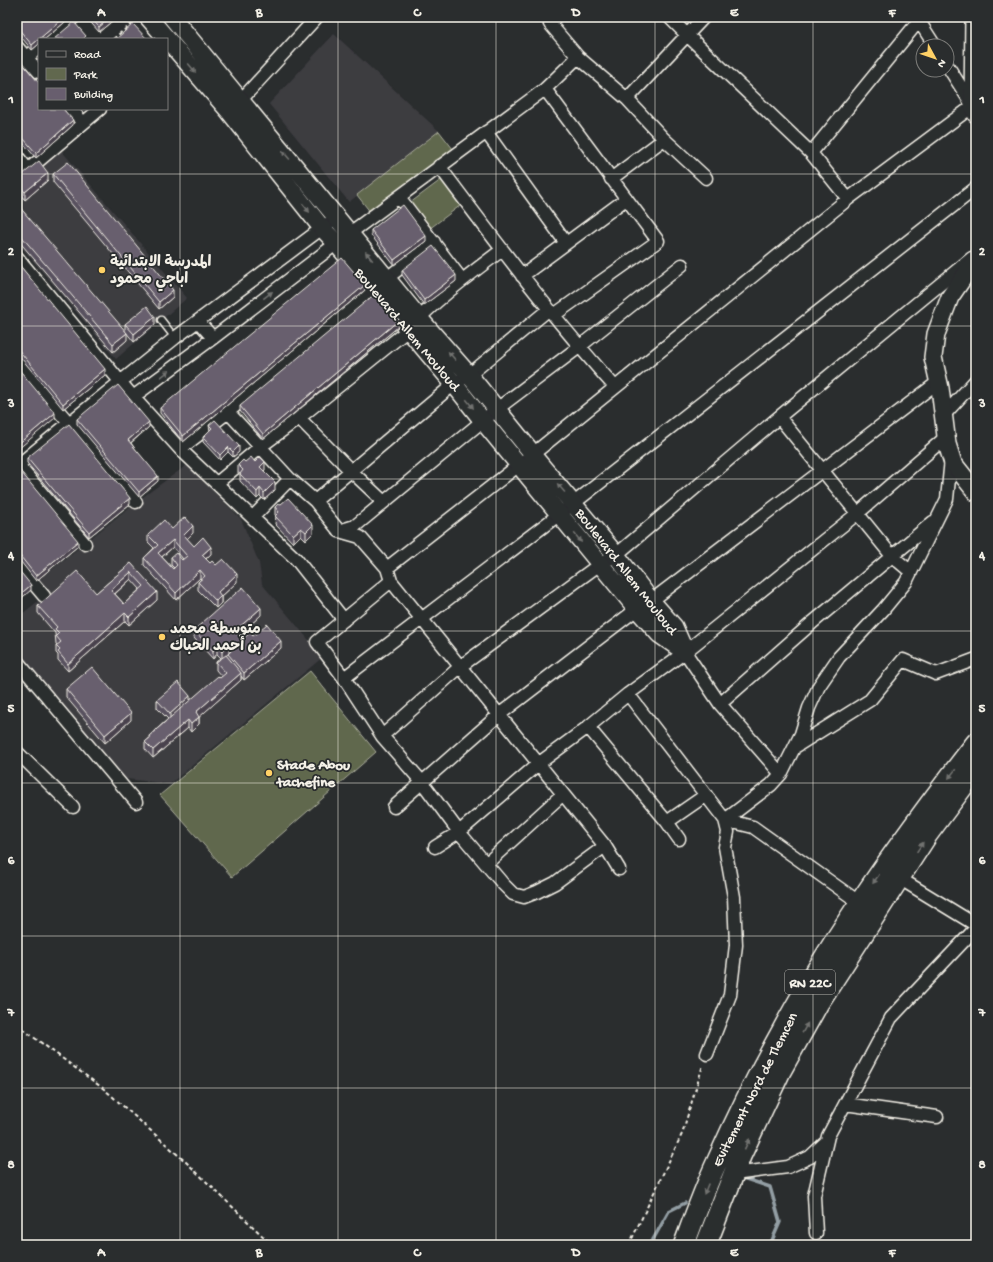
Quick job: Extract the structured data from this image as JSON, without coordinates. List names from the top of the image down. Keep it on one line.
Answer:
{"streets":{"highway":["RN 22C","Evitement Nord de Tlemcen"],"main road":["Boulevard Allem Mouloud"]},"places":["المدرسة الابتدائية اباجي محمود","متوسطة محمد بن أحمد الحباك","Stade Abou tachefine"],"legend":["Road","Park","Building"],"north":"bottom right","grid":{"columns":["A","B","C","D","E","F"],"rows":["1","2","3","4","5","6","7","8"]}}
